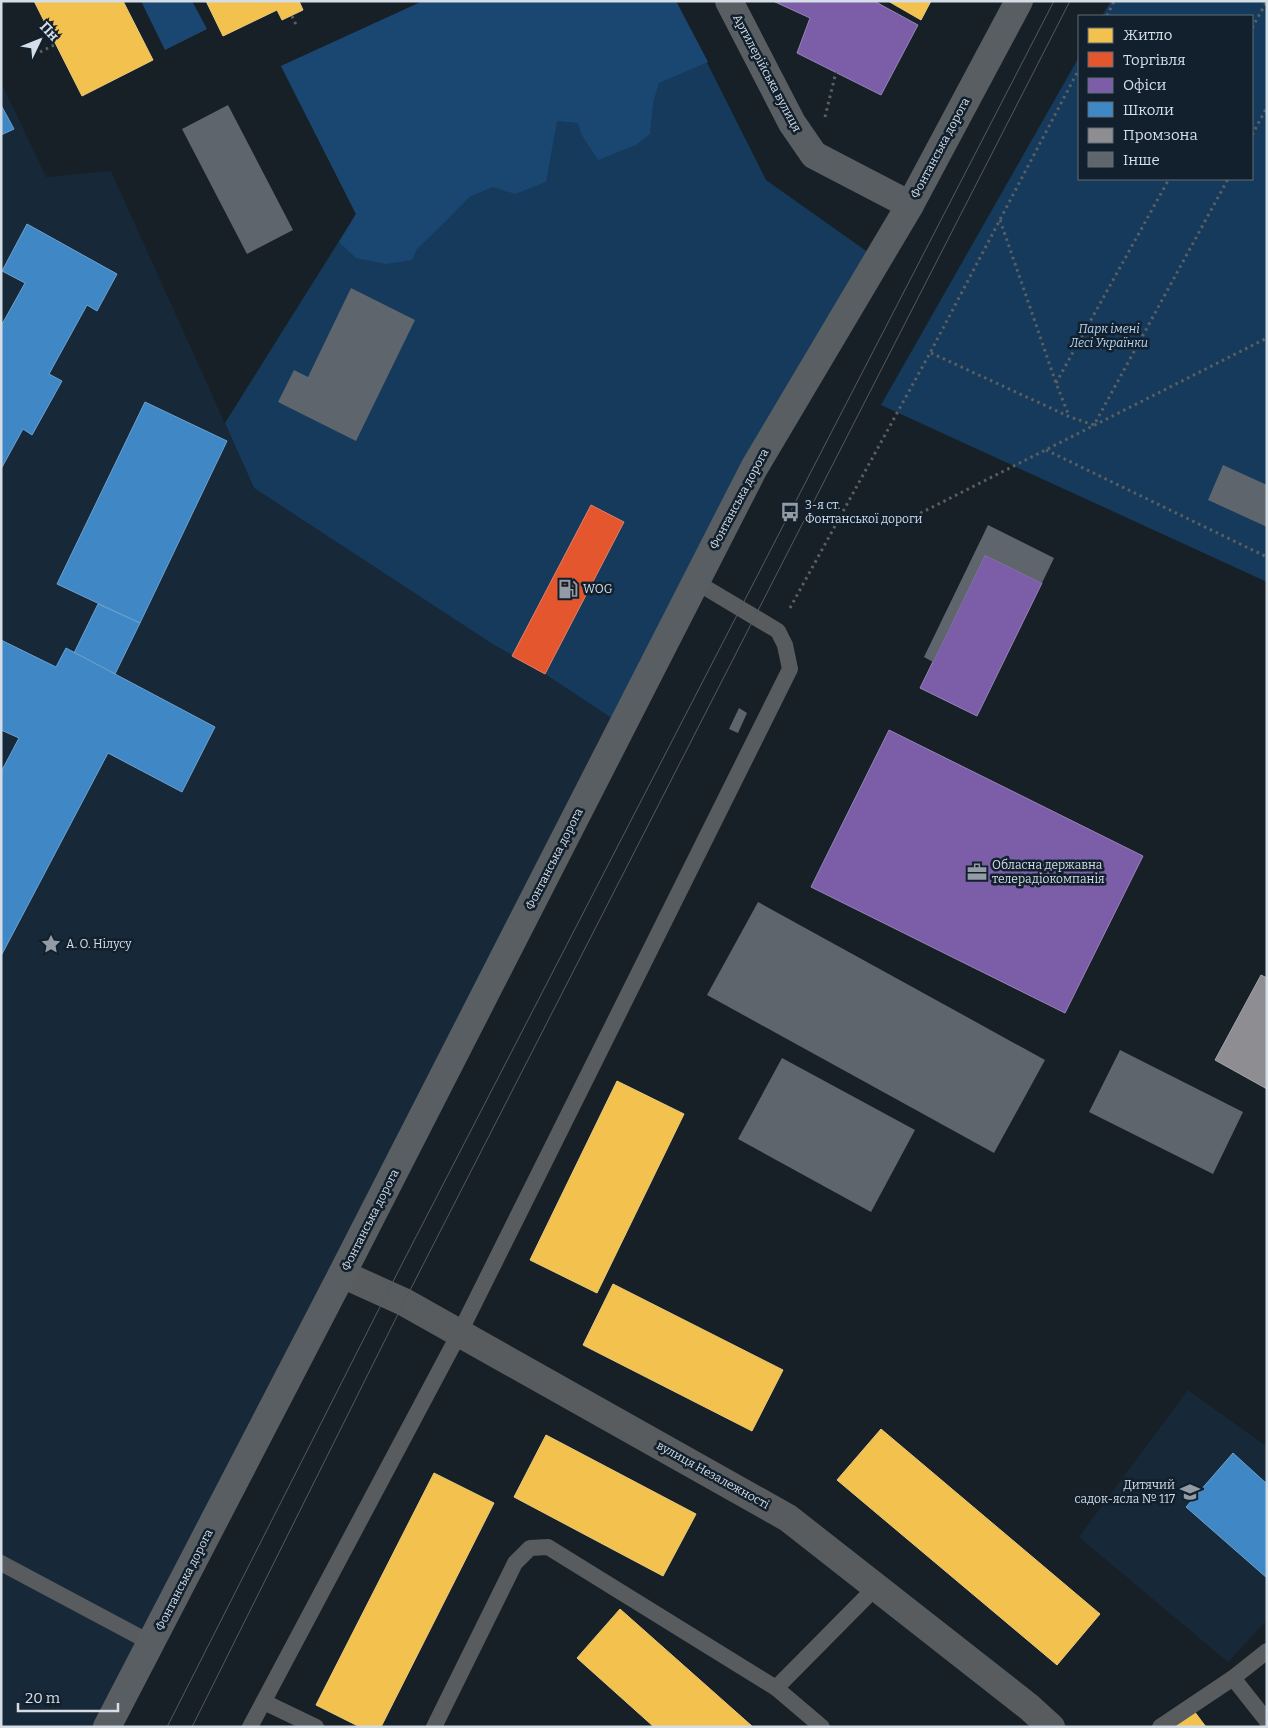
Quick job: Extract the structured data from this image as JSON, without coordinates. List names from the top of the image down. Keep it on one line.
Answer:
{"streets":{"main road":["Артилерійська вулиця","Фонтанська дорога"],"street":["вулиця Незалежності"]},"crossings":[["Артилерійська вулиця","Фонтанська дорога"],["Фонтанська дорога","вулиця Незалежності"]],"parks":["Парк імені Лесі Українки"],"places":{"bus stop":["3-я ст. Фонтанської дороги"],"fuel station":["WOG"],"office":["Обласна державна телерадіокомпанія"],"place":["А. О. Нілусу"],"school or university":["Дитячий садок-ясла № 117"]},"legend":["Житло","Торгівля","Офіси","Школи","Промзона","Інше"],"scale_bar":"20 m","north":"top right"}
